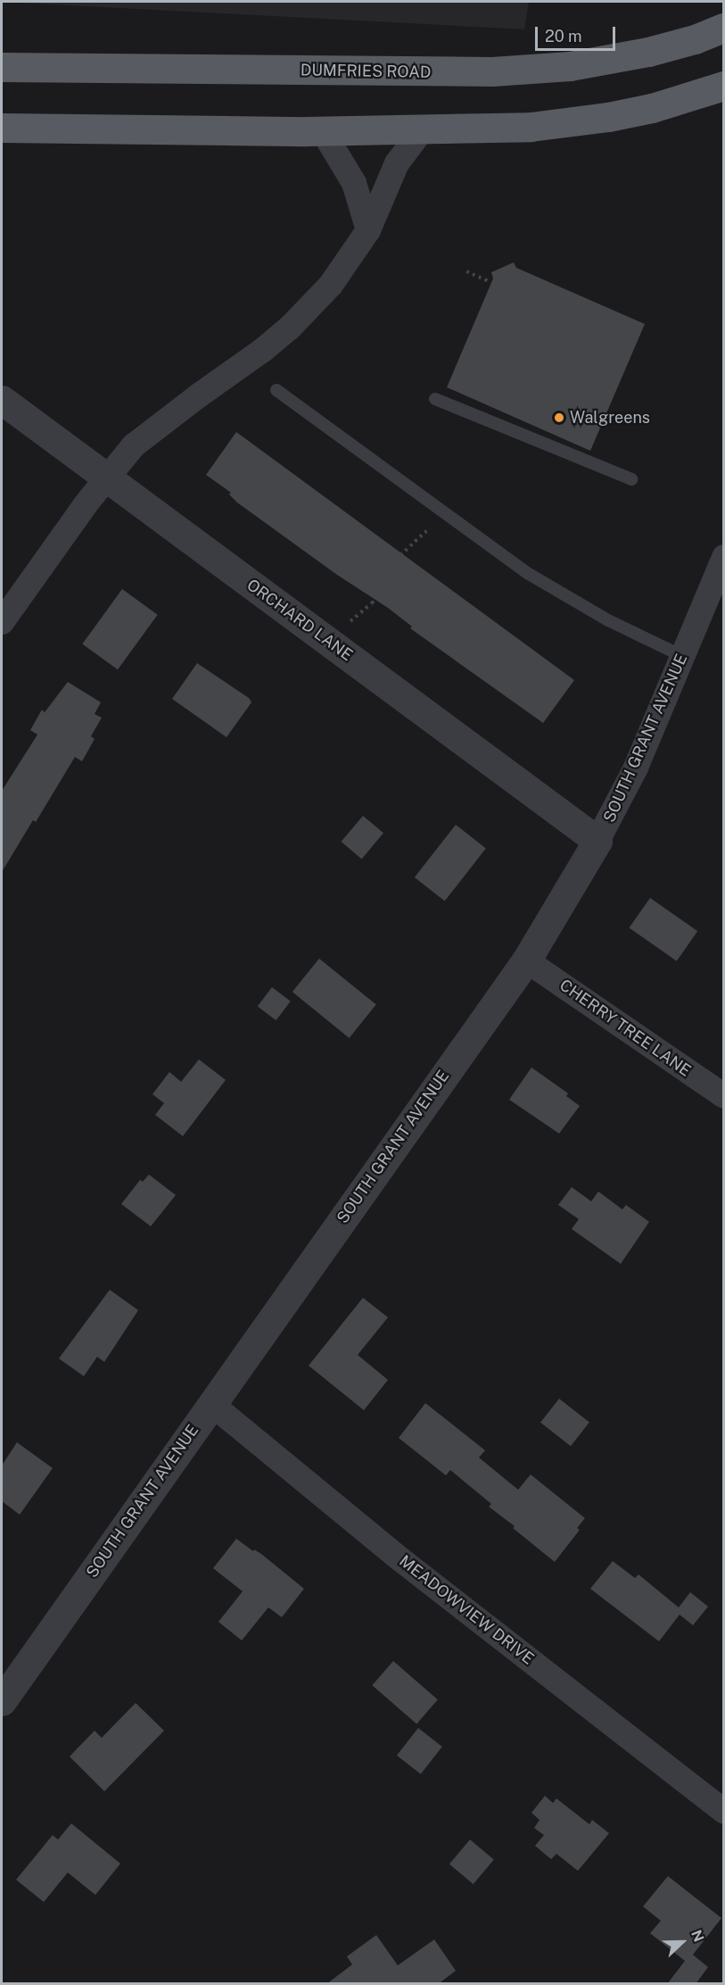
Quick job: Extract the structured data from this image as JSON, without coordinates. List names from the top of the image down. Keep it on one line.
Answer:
{"streets":{"main road":["DUMFRIES ROAD"],"street":["ORCHARD LANE","SOUTH GRANT AVENUE","CHERRY TREE LANE","MEADOWVIEW DRIVE"]},"crossings":[["ORCHARD LANE","SOUTH GRANT AVENUE"],["SOUTH GRANT AVENUE","CHERRY TREE LANE"],["SOUTH GRANT AVENUE","MEADOWVIEW DRIVE"]],"places":["Walgreens"],"scale_bar":"20 m","north":"right"}
